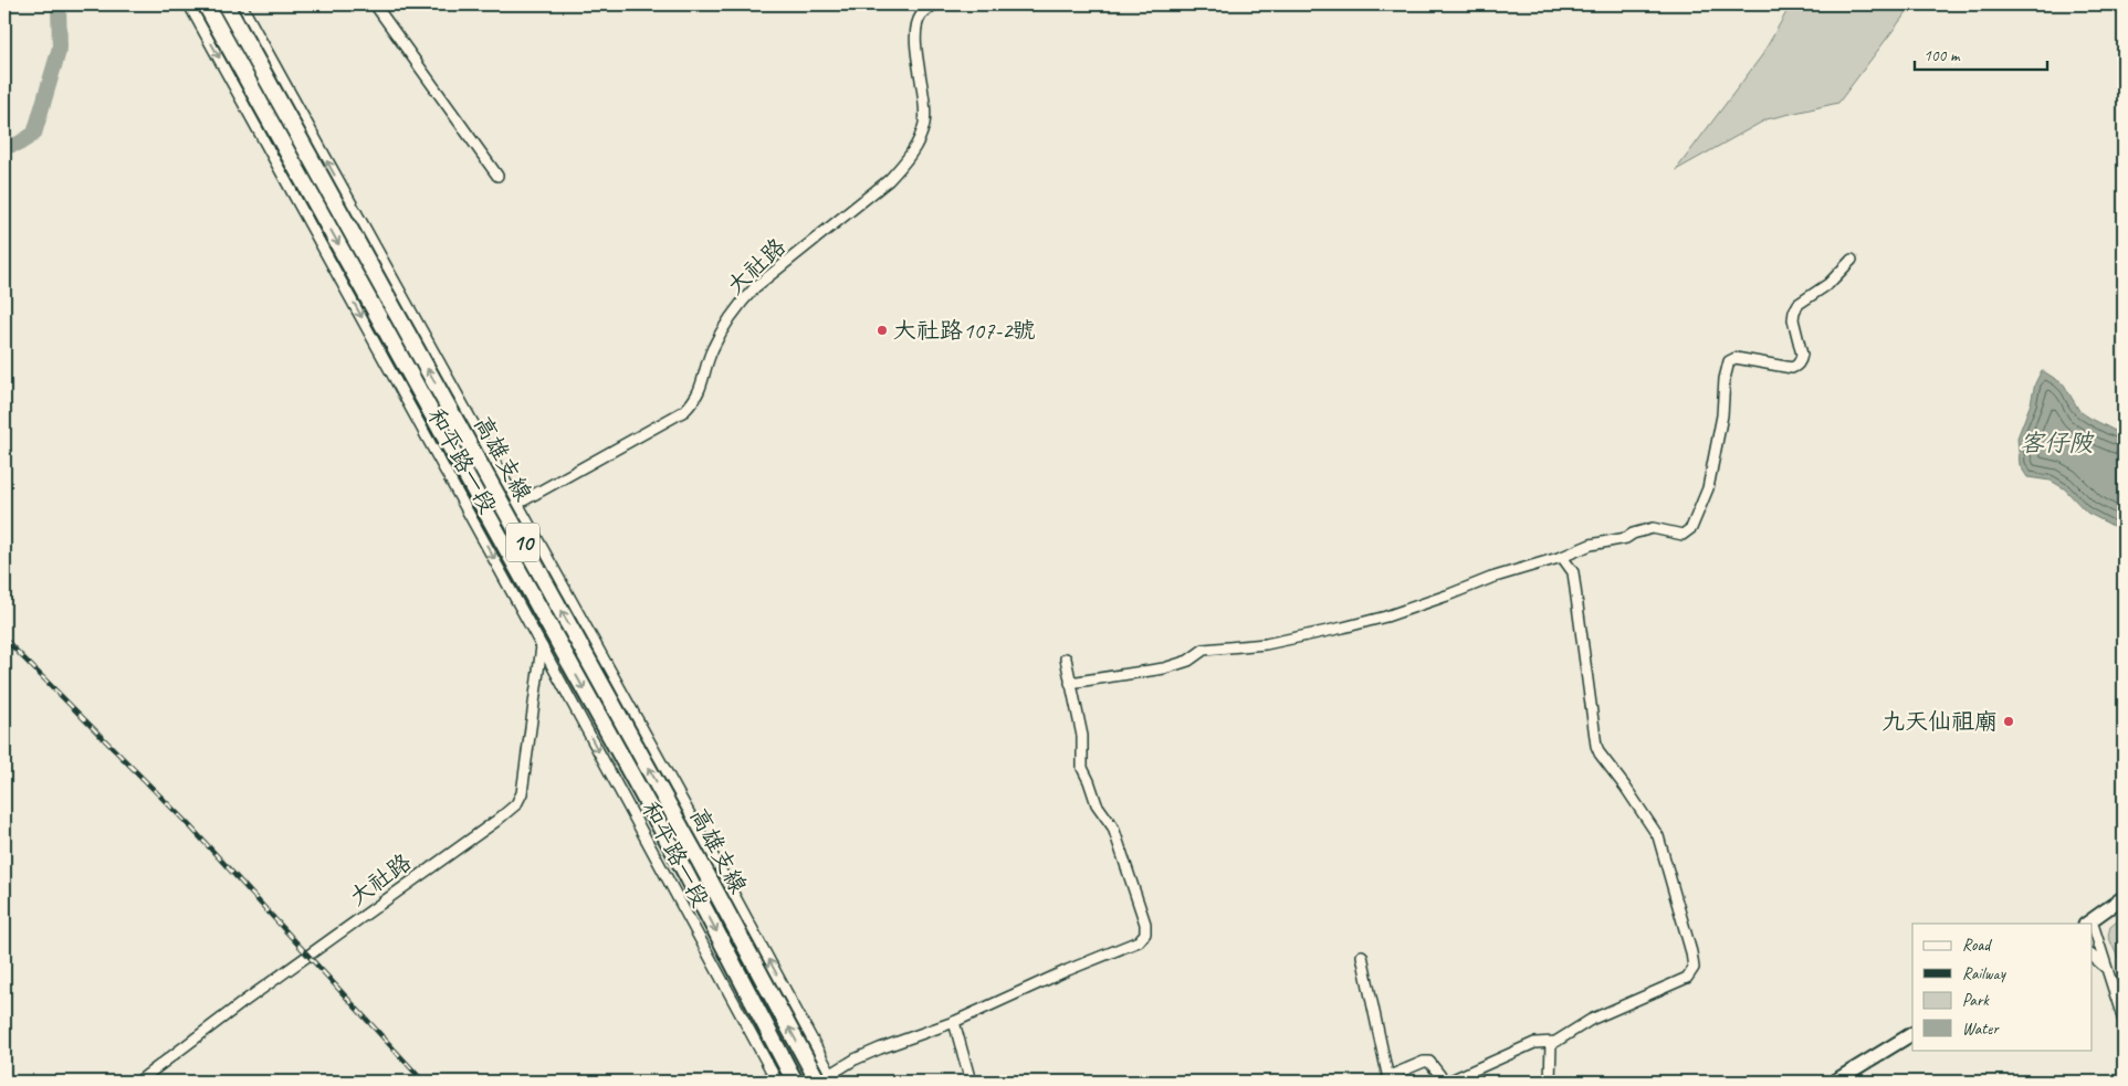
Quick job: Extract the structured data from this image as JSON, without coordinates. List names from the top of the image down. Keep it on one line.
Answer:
{"streets":{"highway":["高雄支線","10"],"street":["大社路","和平路一段"]},"crossings":[["大社路","和平路一段"],["高雄支線","和平路一段"]],"water":["客仔陂"],"places":["大社路107-2號","九天仙祖廟"],"legend":["Road","Railway","Park","Water"],"scale_bar":"100 m"}
